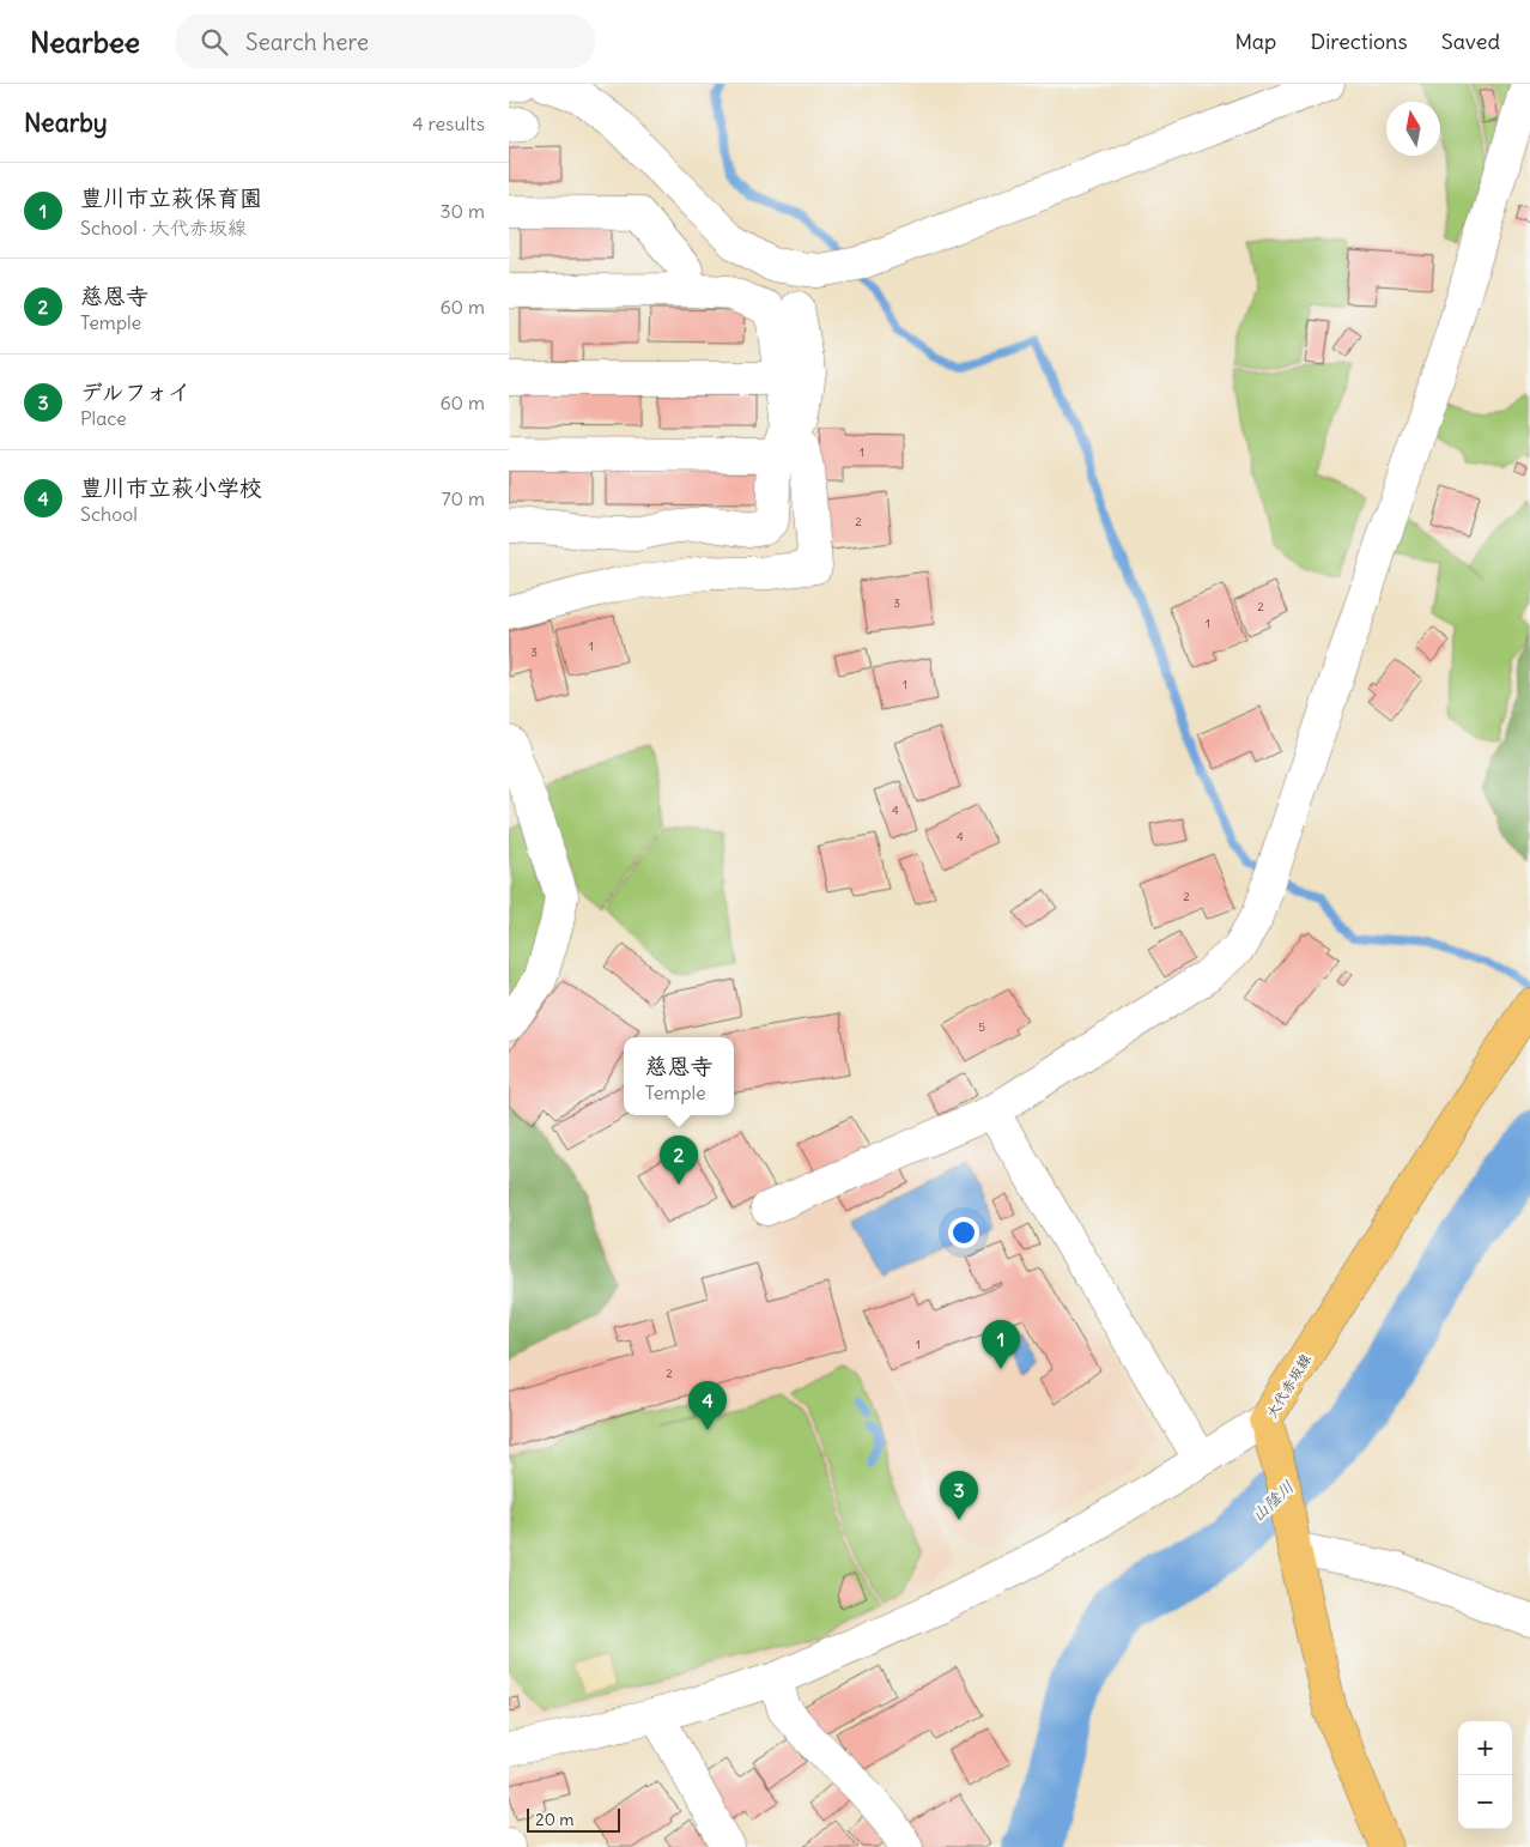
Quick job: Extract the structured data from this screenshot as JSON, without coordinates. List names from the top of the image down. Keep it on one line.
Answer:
{"streets":{"main road":["大代赤坂線"]},"water":["山陰川"],"house_numbers":["1","2","3","2","1","1","3","1","4","4","2","5","1","2"],"scale_bar":"20 m","north":"top","page":{"header":"Nearbee","search":"Search here","nav":["Map","Directions","Saved"],"heading":["Nearby","4 results"],"list":[{"mark":"1","name":"豊川市立萩保育園","note":"School · 大代赤坂線","value":"30 m"},{"mark":"2","name":"慈恩寺","note":"Temple","value":"60 m"},{"mark":"3","name":"デルフォイ","note":"Place","value":"60 m"},{"mark":"4","name":"豊川市立萩小学校","note":"School","value":"70 m"}],"popup":["慈恩寺","Temple"],"pins":["2","1","4","3"],"map_buttons":["+","−"],"scale":"20 m"}}
